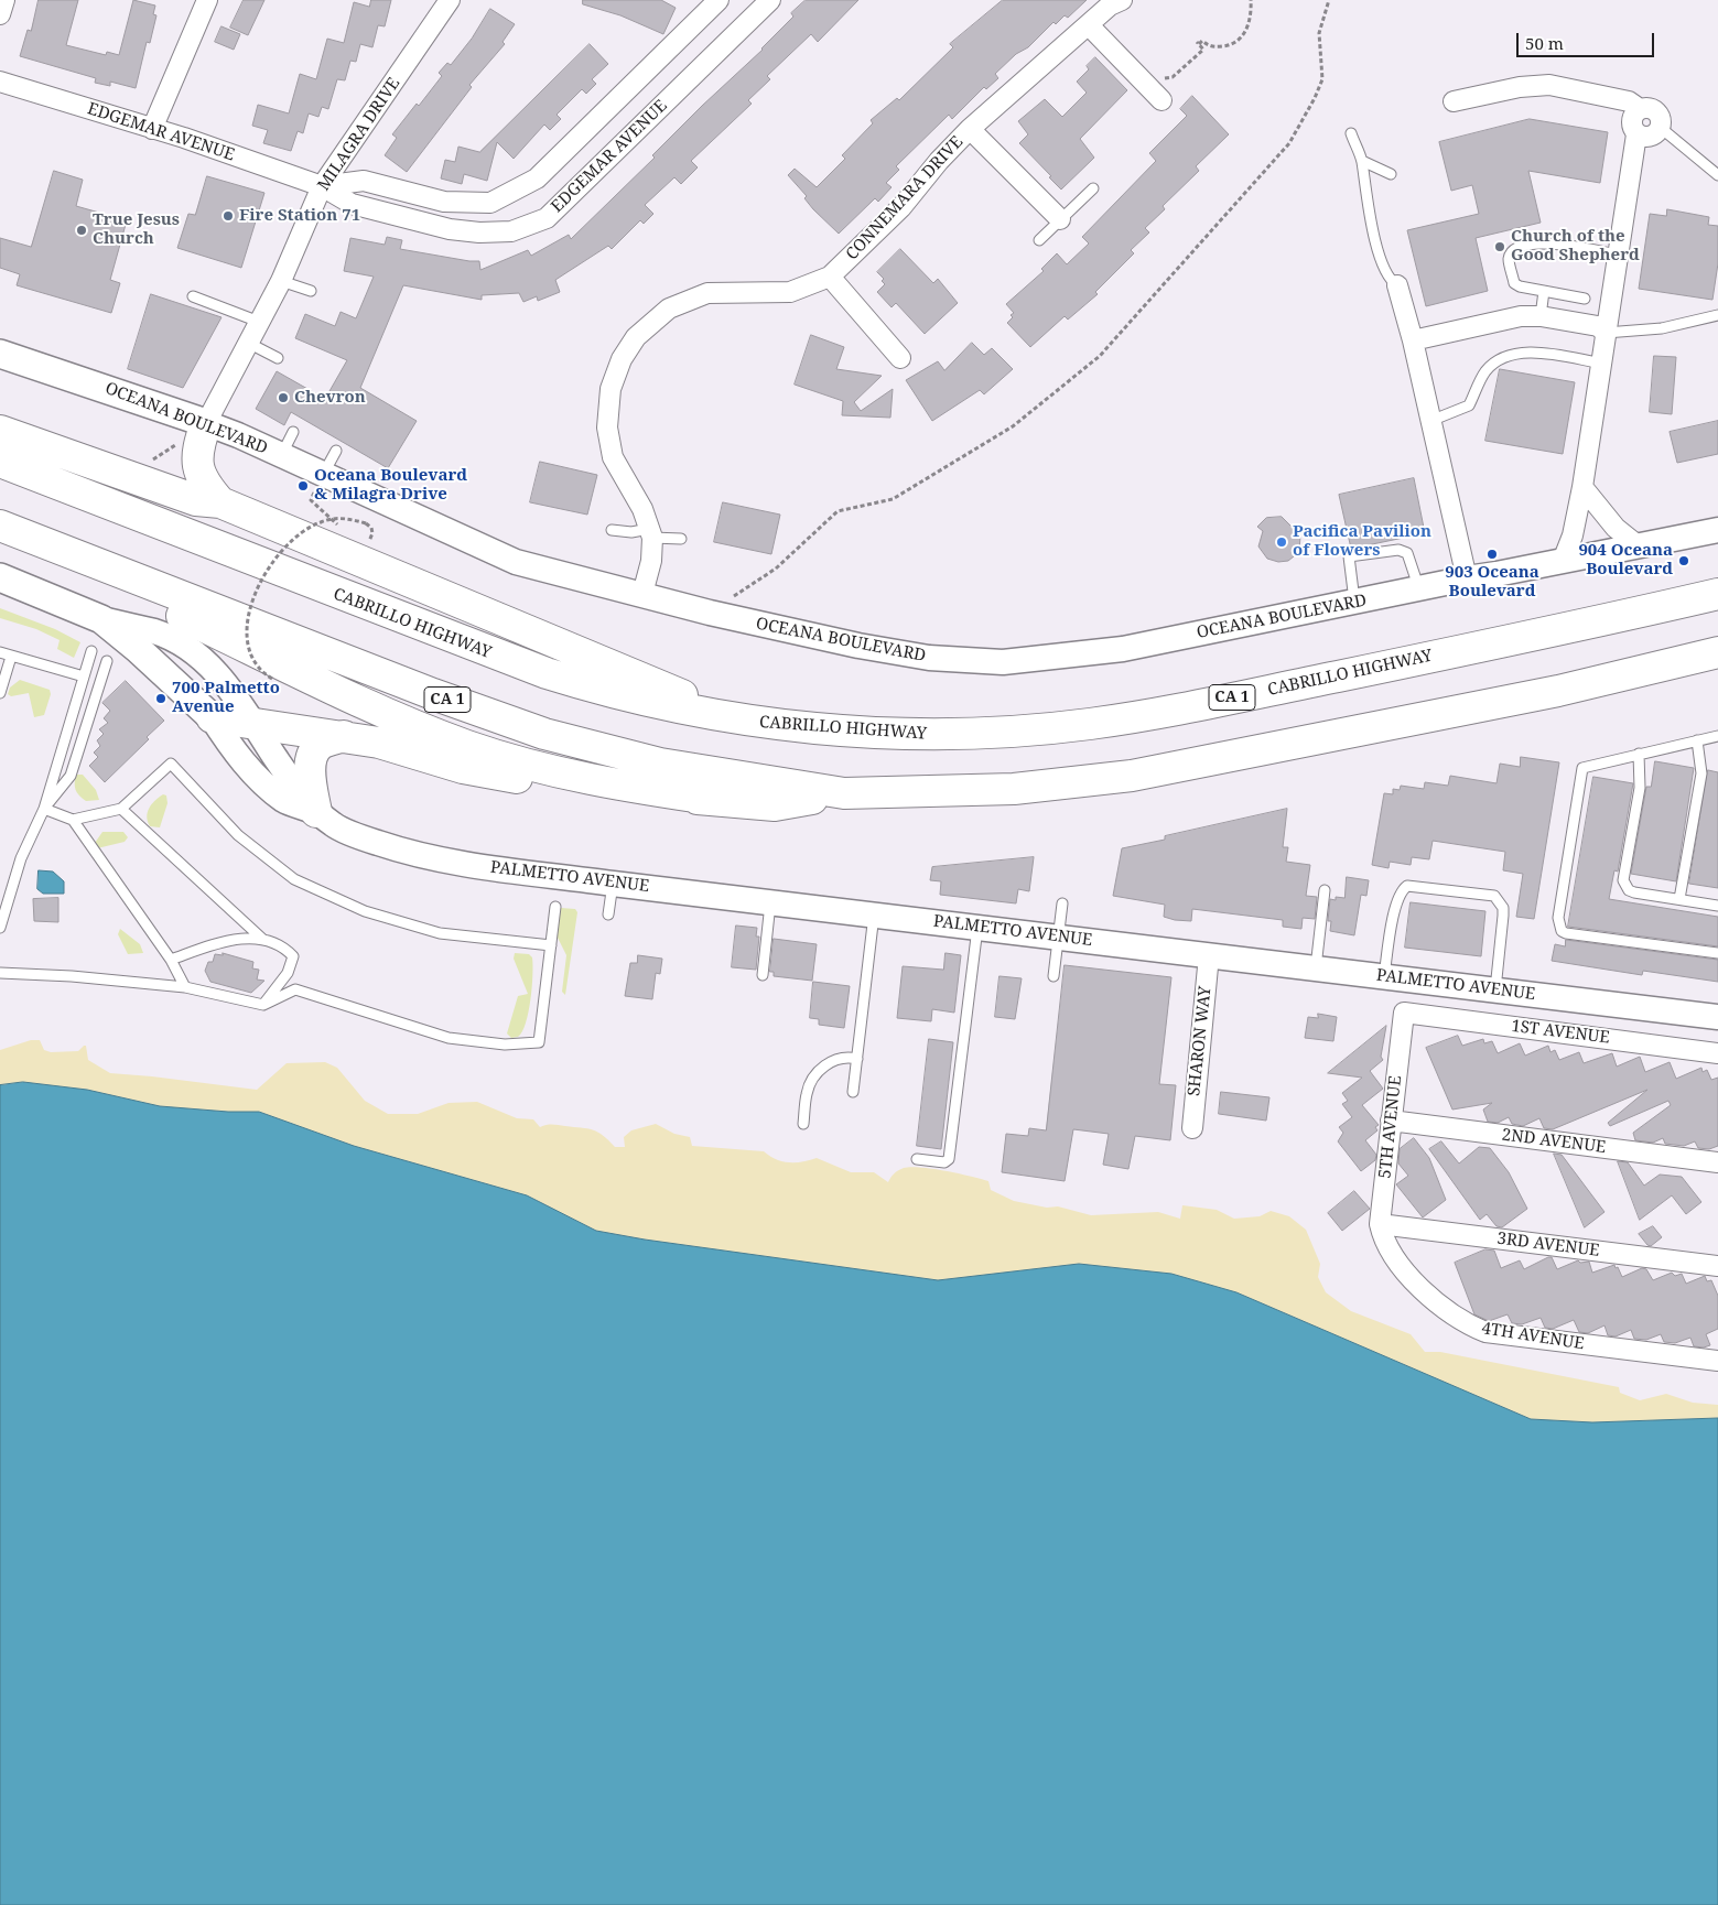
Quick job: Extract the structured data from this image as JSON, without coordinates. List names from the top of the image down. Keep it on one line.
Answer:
{"streets":{"highway":["CABRILLO HIGHWAY","CA 1"],"main road":["OCEANA BOULEVARD","PALMETTO AVENUE"],"street":["EDGEMAR AVENUE","MILAGRA DRIVE","CONNEMARA DRIVE","1ST AVENUE","SHARON WAY","5TH AVENUE","2ND AVENUE","3RD AVENUE","4TH AVENUE"]},"crossings":[["EDGEMAR AVENUE","MILAGRA DRIVE"],["MILAGRA DRIVE","OCEANA BOULEVARD"],["CONNEMARA DRIVE","OCEANA BOULEVARD"],["PALMETTO AVENUE","SHARON WAY"],["1ST AVENUE","5TH AVENUE"],["5TH AVENUE","2ND AVENUE"],["5TH AVENUE","3RD AVENUE"],["5TH AVENUE","4TH AVENUE"],["3RD AVENUE","4TH AVENUE"]],"places":["Fire Station 71","True Jesus Church","Church of the Good Shepherd","Chevron","Oceana Boulevard & Milagra Drive","Pacifica Pavilion of Flowers","903 Oceana Boulevard","904 Oceana Boulevard","700 Palmetto Avenue"],"scale_bar":"50 m"}
